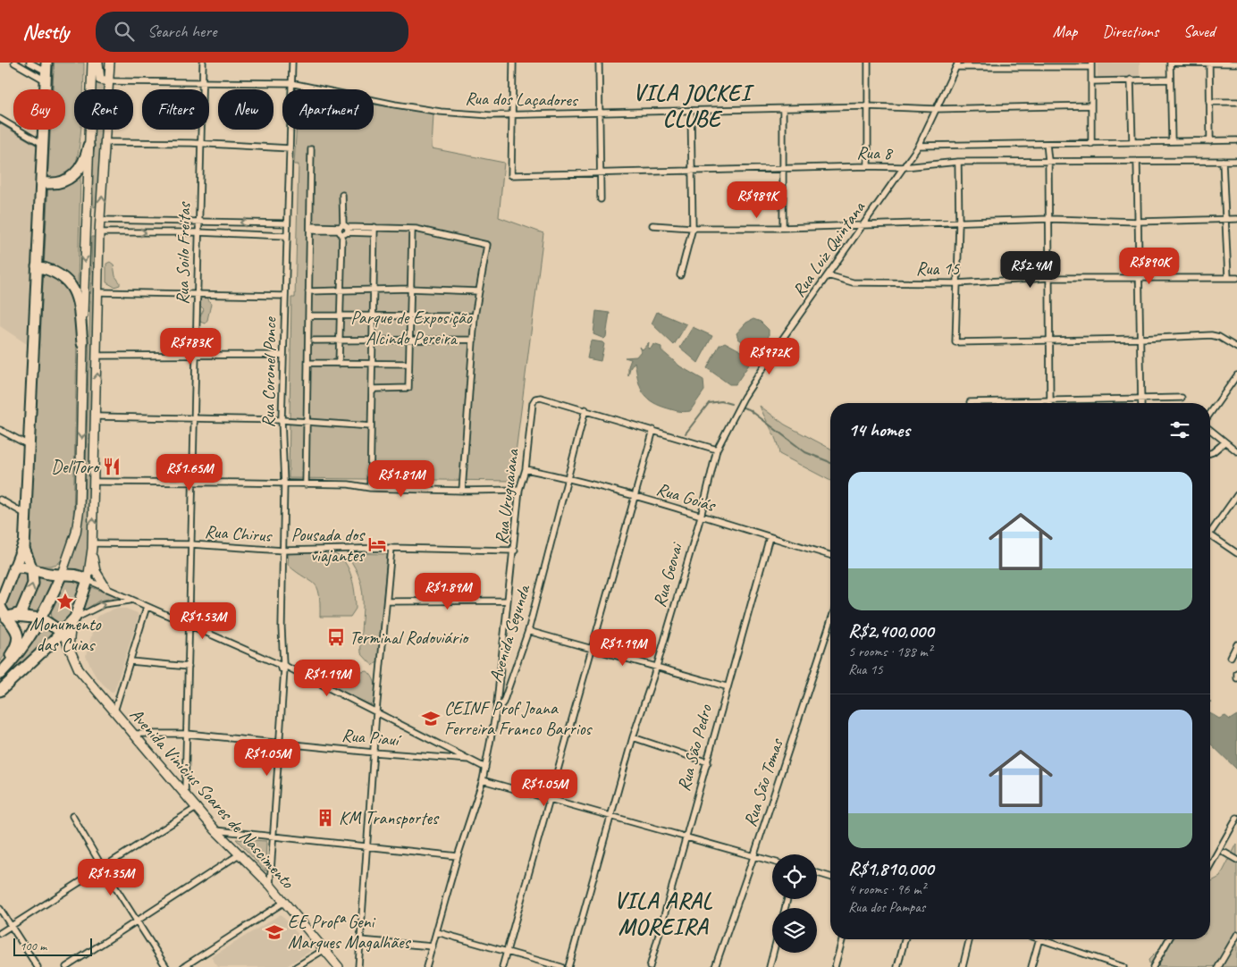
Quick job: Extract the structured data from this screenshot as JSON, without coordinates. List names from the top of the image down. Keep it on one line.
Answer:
{"streets":{"main road":["Avenida Vinícius Soares de Nascimento"],"street":["Rua dos Laçadores","Rua 8","Rua Luiz Quintana","Rua Soilo Freitas","Rua 15","Rua Coronel Ponce","Rua Uruguaiana","Rua Goiás","Rua Chirus","Rua Geovai","Avenida Segunda","Rua Piauí","Rua São Pedro","Rua São Tomas"]},"crossings":[["Rua dos Laçadores","Rua 8"],["Rua dos Laçadores","Rua Luiz Quintana"],["Rua dos Laçadores","Rua Soilo Freitas"],["Rua dos Laçadores","Rua Coronel Ponce"],["Rua 8","Rua Luiz Quintana"],["Rua Luiz Quintana","Rua 15"],["Rua Luiz Quintana","Rua Geovai"],["Rua Soilo Freitas","Rua Chirus"],["Rua Soilo Freitas","Rua Piauí"],["Rua Soilo Freitas","Avenida Vinícius Soares de Nascimento"],["Rua Coronel Ponce","Rua Chirus"],["Rua Coronel Ponce","Rua Piauí"],["Rua Coronel Ponce","Avenida Vinícius Soares de Nascimento"],["Rua Uruguaiana","Rua Goiás"],["Rua Uruguaiana","Rua Chirus"],["Rua Uruguaiana","Avenida Segunda"],["Rua Goiás","Rua Geovai"],["Rua Goiás","Avenida Segunda"],["Rua Goiás","Rua São Pedro"],["Rua Piauí","Avenida Vinícius Soares de Nascimento"]],"districts":["VILA JOCKEI CLUBE","VILA ARAL MOREIRA"],"parks":["Parque de Exposição Alcindo Pereira"],"places":{"restaurant":["Del'Toro"],"hotel":["Pousada dos viajantes"],"place":["Monumento das Cuias"],"bus stop":["Terminal Rodoviário"],"school or university":["CEINF Prof Joana Ferreira Franco Barrios","EE Profª Geni Marques Magalhães"],"building":["KM Transportes"]},"scale_bar":"100 m","page":{"header":"Nestly","search":"Search here","nav":["Map","Directions","Saved"],"chip":["Buy","Rent","Filters","New","Apartment"],"price":["R$989K","R$890K","R$2.4M","R$783K","R$972K","R$1.65M","R$1.81M","R$1.89M","R$1.53M","R$1.19M","R$1.19M","R$1.05M","R$1.05M","R$1.35M"],"heading":"14 homes","list":[{"name":"R$2,400,000","note":"5 rooms · 188 m² · Rua 15"},{"name":"R$1,810,000","note":"4 rooms · 96 m² · Rua dos Pampas"}],"scale":"100 m"}}
